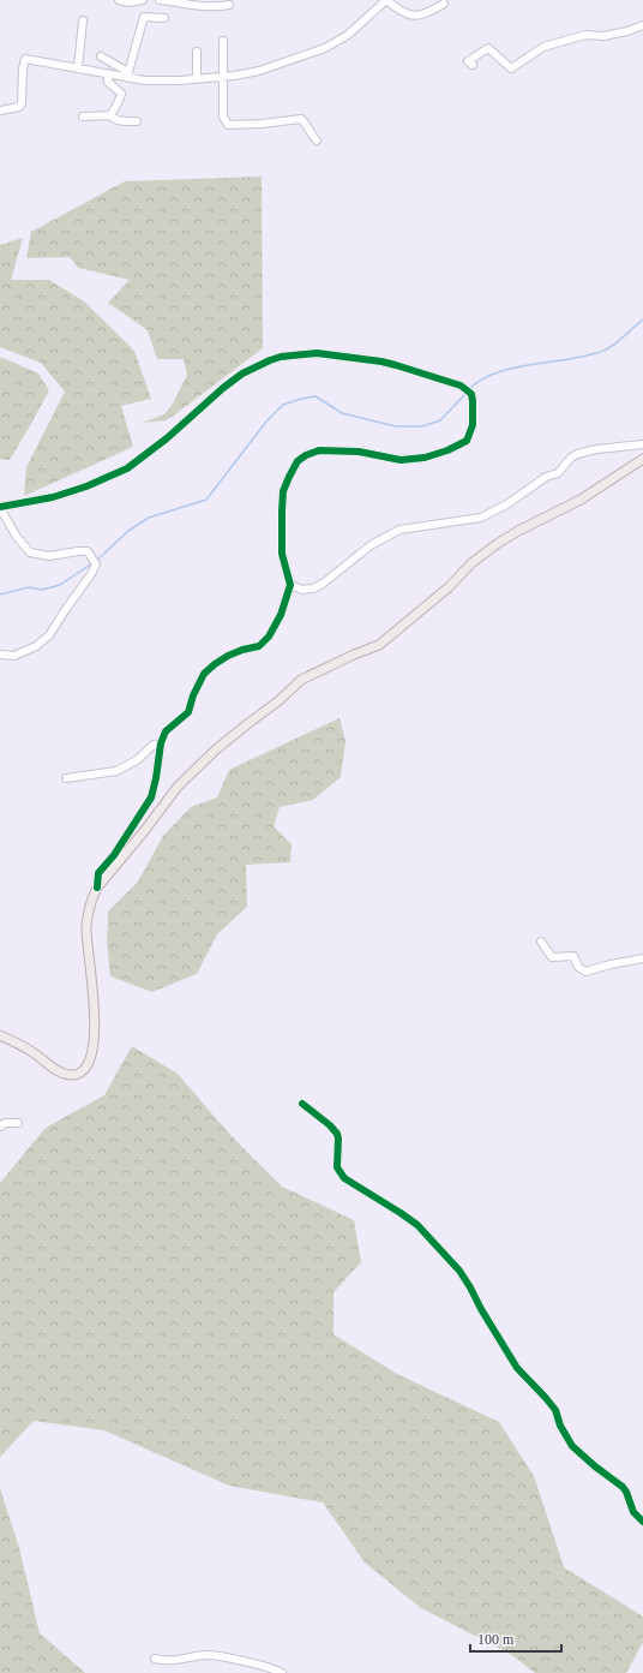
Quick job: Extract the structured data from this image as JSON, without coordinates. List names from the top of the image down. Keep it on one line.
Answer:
{"scale_bar":"100 m"}
